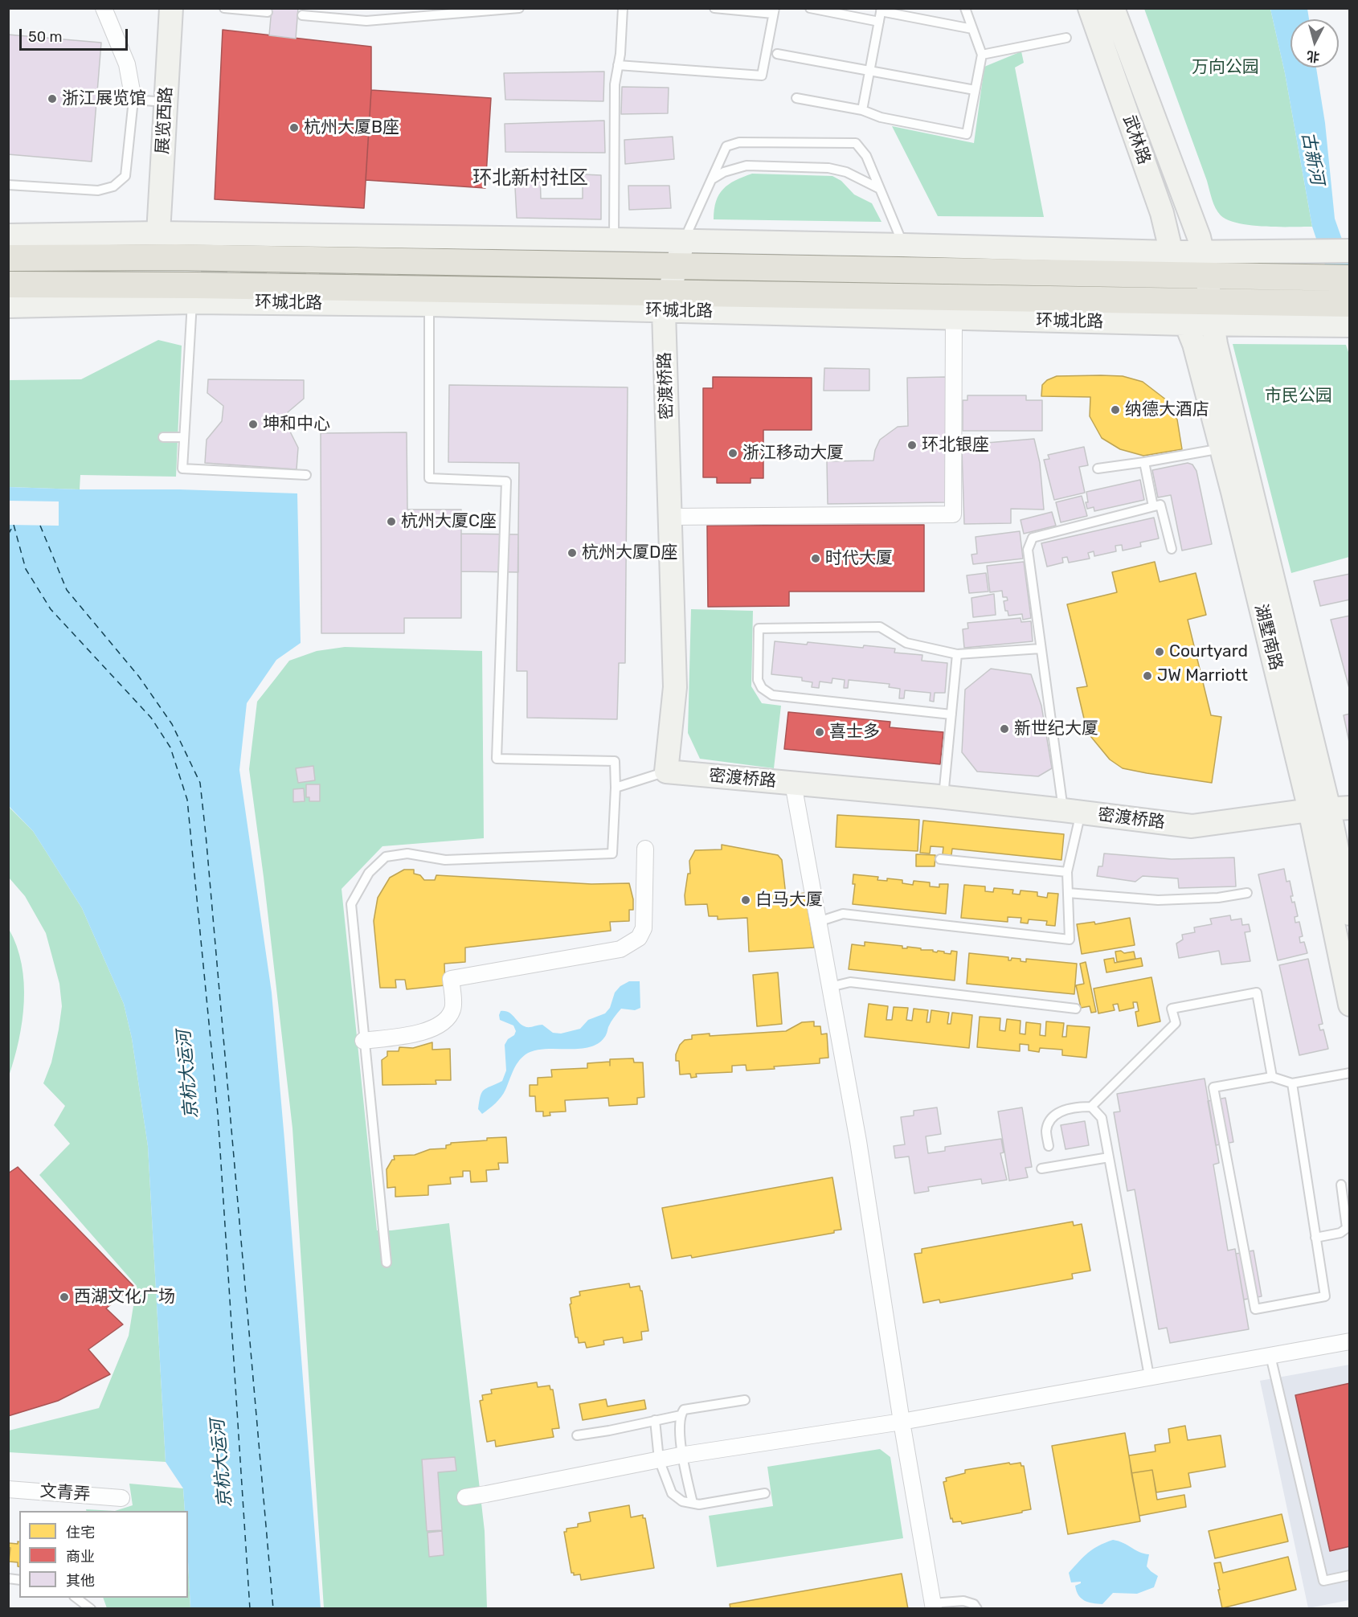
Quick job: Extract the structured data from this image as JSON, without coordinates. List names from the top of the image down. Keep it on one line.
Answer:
{"streets":{"main road":["展览西路","武林路","环城北路","密渡桥路","湖墅南路"],"street":["文青弄"]},"crossings":[["武林路","湖墅南路"],["环城北路","密渡桥路"],["环城北路","湖墅南路"],["密渡桥路","湖墅南路"]],"districts":["环北新村社区"],"water":["古新河","京杭大运河"],"parks":["万向公园","市民公园"],"places":["浙江展览馆","杭州大厦B座","纳德大酒店","坤和中心","环北银座","浙江移动大厦","杭州大厦C座","杭州大厦D座","时代大厦","Courtyard","JW Marriott","新世纪大厦","喜士多","白马大厦","西湖文化广场"],"legend":["住宅","商业","其他"],"scale_bar":"50 m","north":"bottom"}
